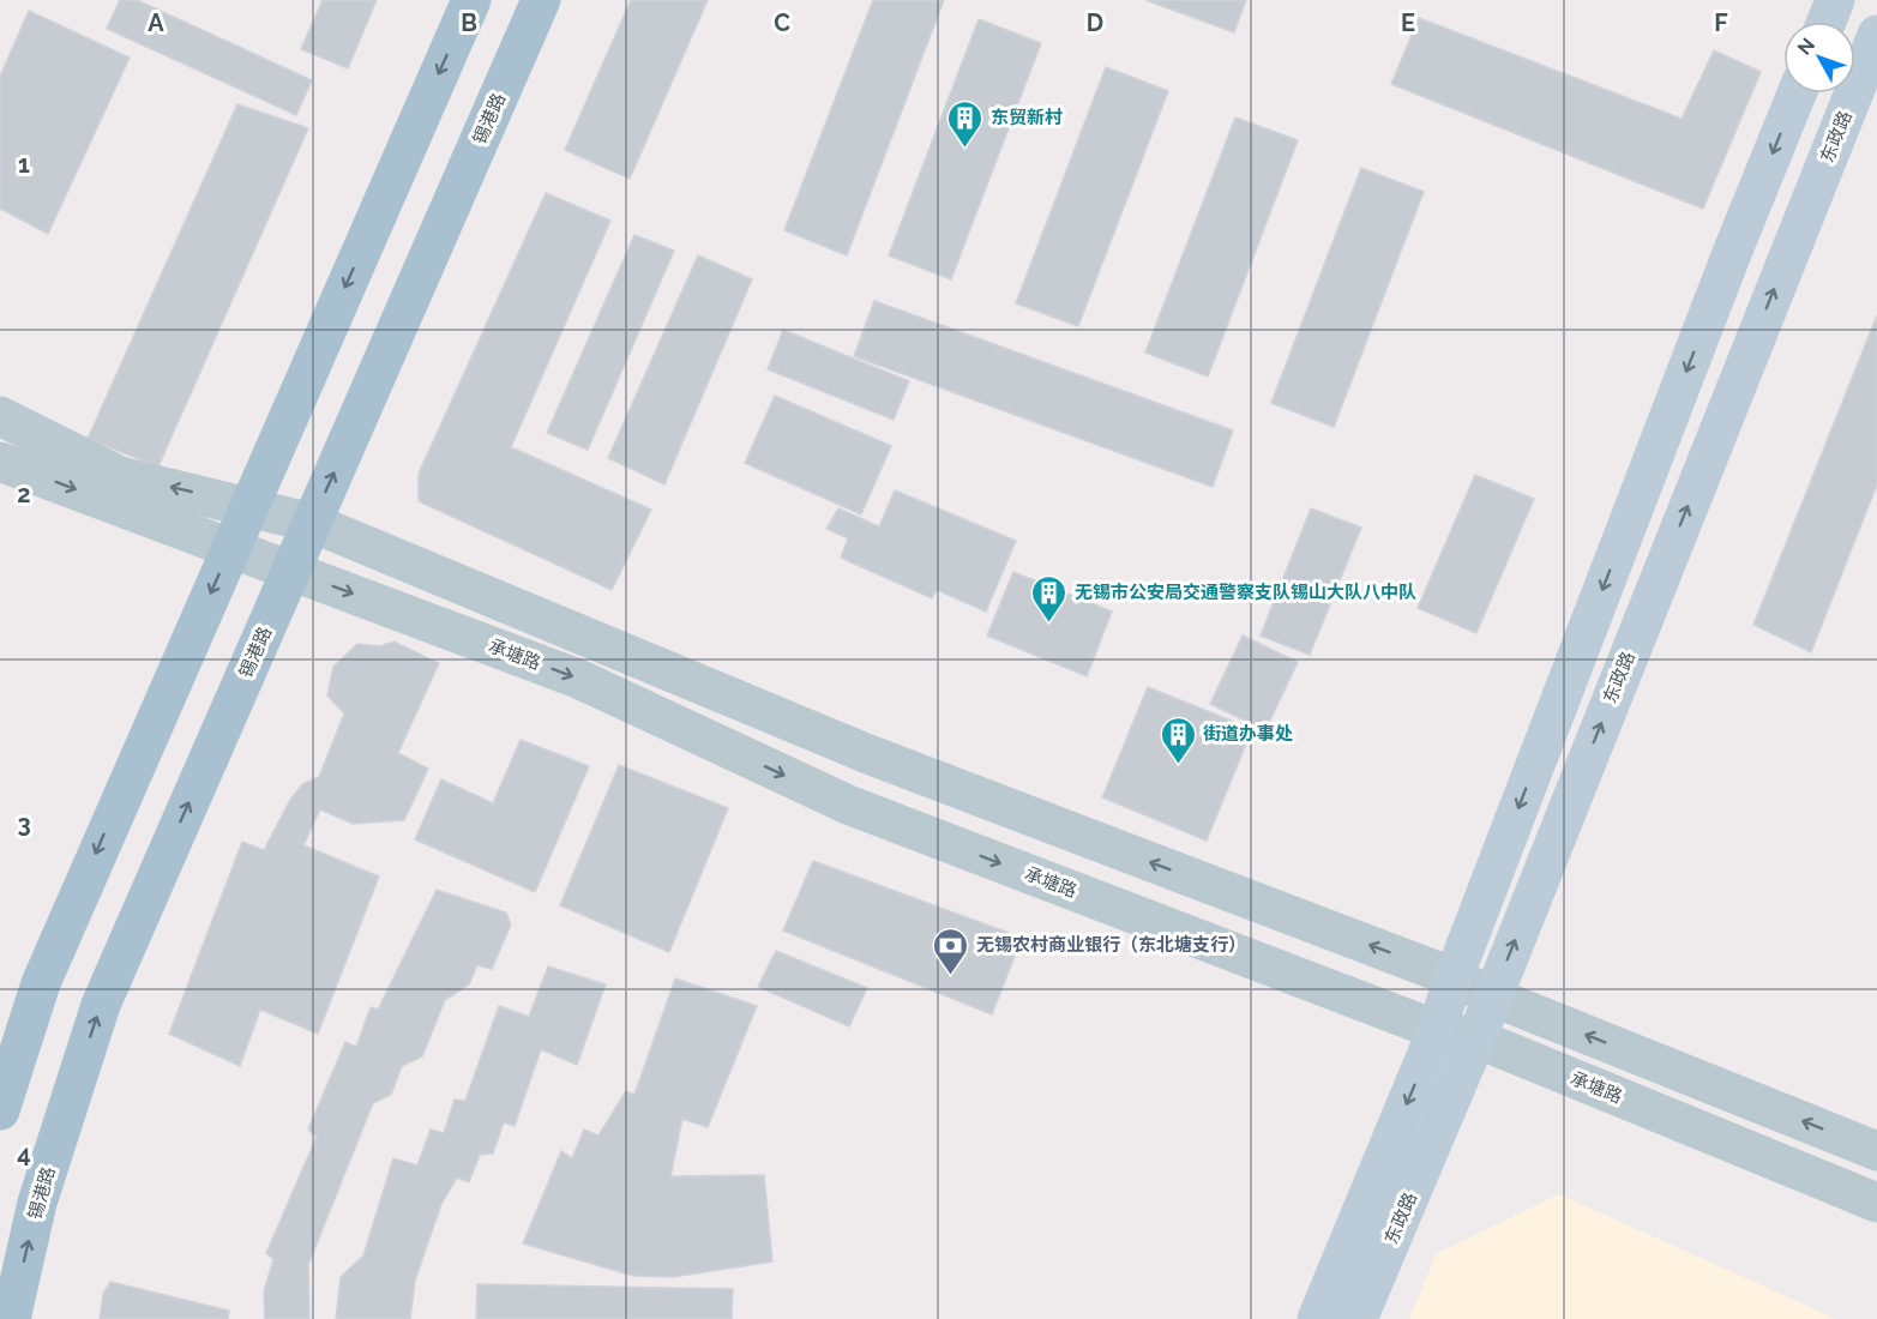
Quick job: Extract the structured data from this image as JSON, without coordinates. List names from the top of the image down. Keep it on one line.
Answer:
{"streets":{"main road":["锡港路","东政路"],"street":["承塘路"]},"crossings":[["锡港路","承塘路"],["东政路","承塘路"]],"places":{"building":["东贸新村","无锡市公安局交通警察支队锡山大队八中队","街道办事处"],"bank":["无锡农村商业银行（东北塘支行）"]},"north":"top left","grid":{"columns":["A","B","C","D","E","F"],"rows":["1","2","3","4"]}}
